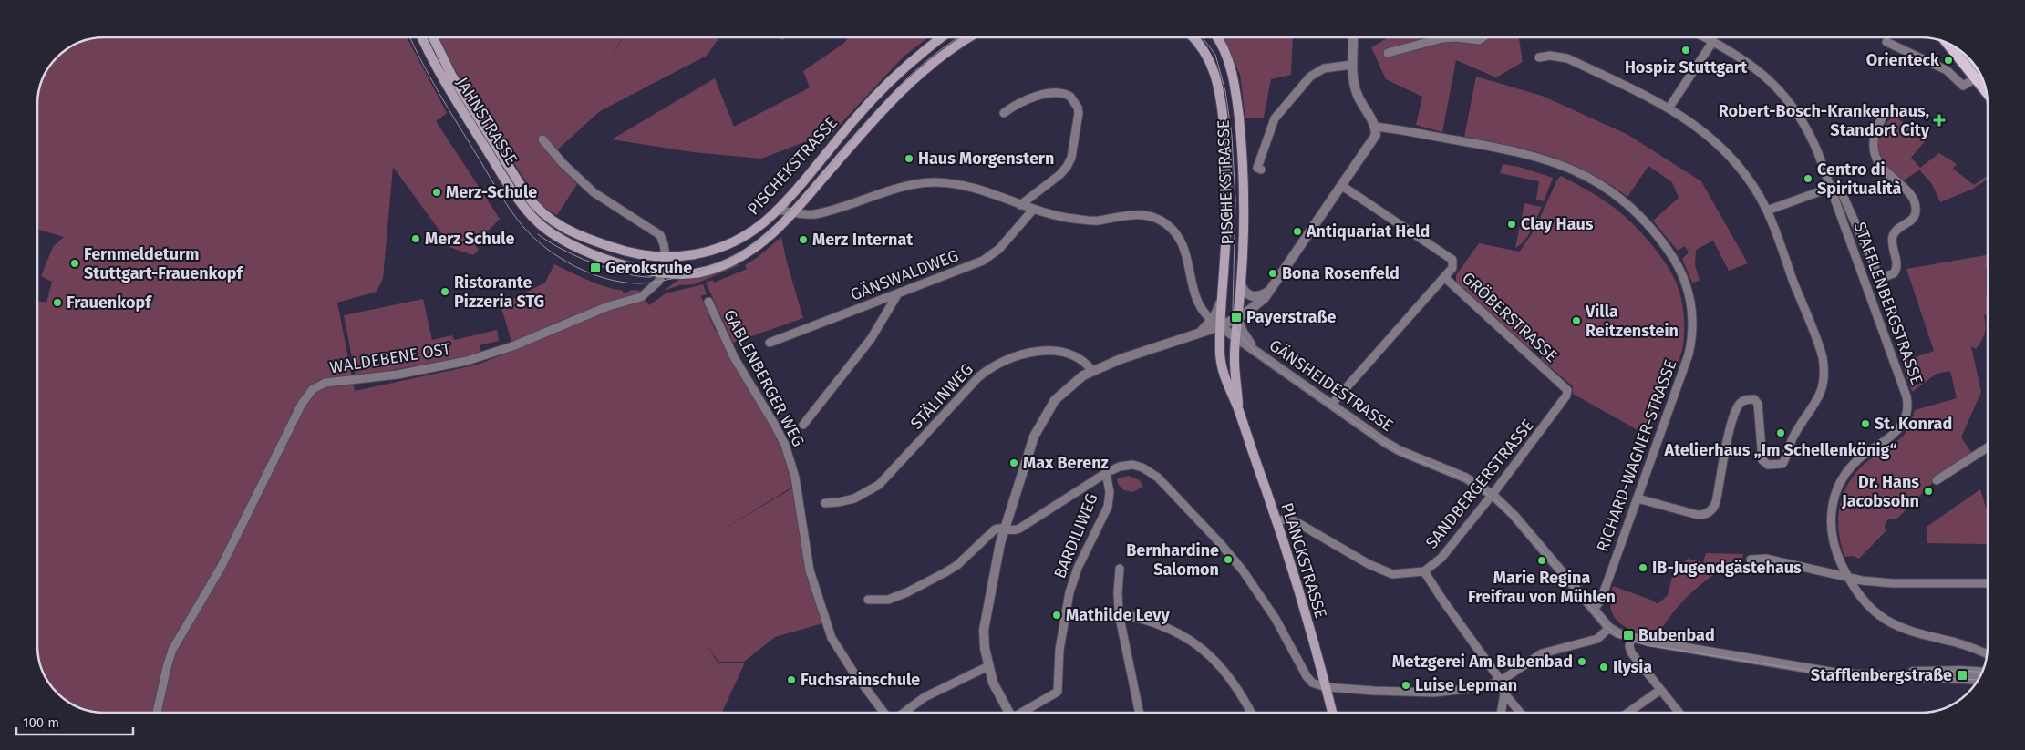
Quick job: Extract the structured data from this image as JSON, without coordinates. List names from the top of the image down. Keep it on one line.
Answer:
{"streets":{"main road":["JAHNSTRASSE","PISCHEKSTRASSE","PLANCKSTRASSE"],"street":["GÄNSWALDWEG","STAFFLENBERGSTRASSE","GRÖBERSTRASSE","WALDEBENE OST","GABLENBERGER WEG","GÄNSHEIDESTRASSE","STÄLINWEG","RICHARD-WAGNER-STRASSE","SANDBERGERSTRASSE","BARDILIWEG"]},"crossings":[["JAHNSTRASSE","PISCHEKSTRASSE"],["JAHNSTRASSE","WALDEBENE OST"],["PISCHEKSTRASSE","WALDEBENE OST"],["PISCHEKSTRASSE","GÄNSHEIDESTRASSE"],["PISCHEKSTRASSE","PLANCKSTRASSE"],["GÄNSWALDWEG","GÄNSHEIDESTRASSE"],["GRÖBERSTRASSE","SANDBERGERSTRASSE"],["GÄNSHEIDESTRASSE","RICHARD-WAGNER-STRASSE"],["GÄNSHEIDESTRASSE","SANDBERGERSTRASSE"],["GÄNSHEIDESTRASSE","PLANCKSTRASSE"],["SANDBERGERSTRASSE","PLANCKSTRASSE"]],"places":{"other":["Hospiz Stuttgart","Orienteck","Haus Morgenstern","Centro di Spiritualità","Merz-Schule","Clay Haus","Antiquariat Held","Merz Schule","Merz Internat","Fernmeldeturm Stuttgart-Frauenkopf","Bona Rosenfeld","Ristorante Pizzeria STG","Frauenkopf","Villa Reitzenstein","St. Konrad","Atelierhaus „Im Schellenkönig“","Max Berenz","Dr. Hans Jacobsohn","Bernhardine Salomon","Marie Regina Freifrau von Mühlen","IB-Jugendgästehaus","Mathilde Levy","Metzgerei Am Bubenbad","Ilysia","Fuchsrainschule","Luise Lepman"],"health":["Robert-Bosch-Krankenhaus, Standort City"],"transit":["Geroksruhe","Payerstraße","Bubenbad","Stafflenbergstraße"]},"scale_bar":"100 m"}
